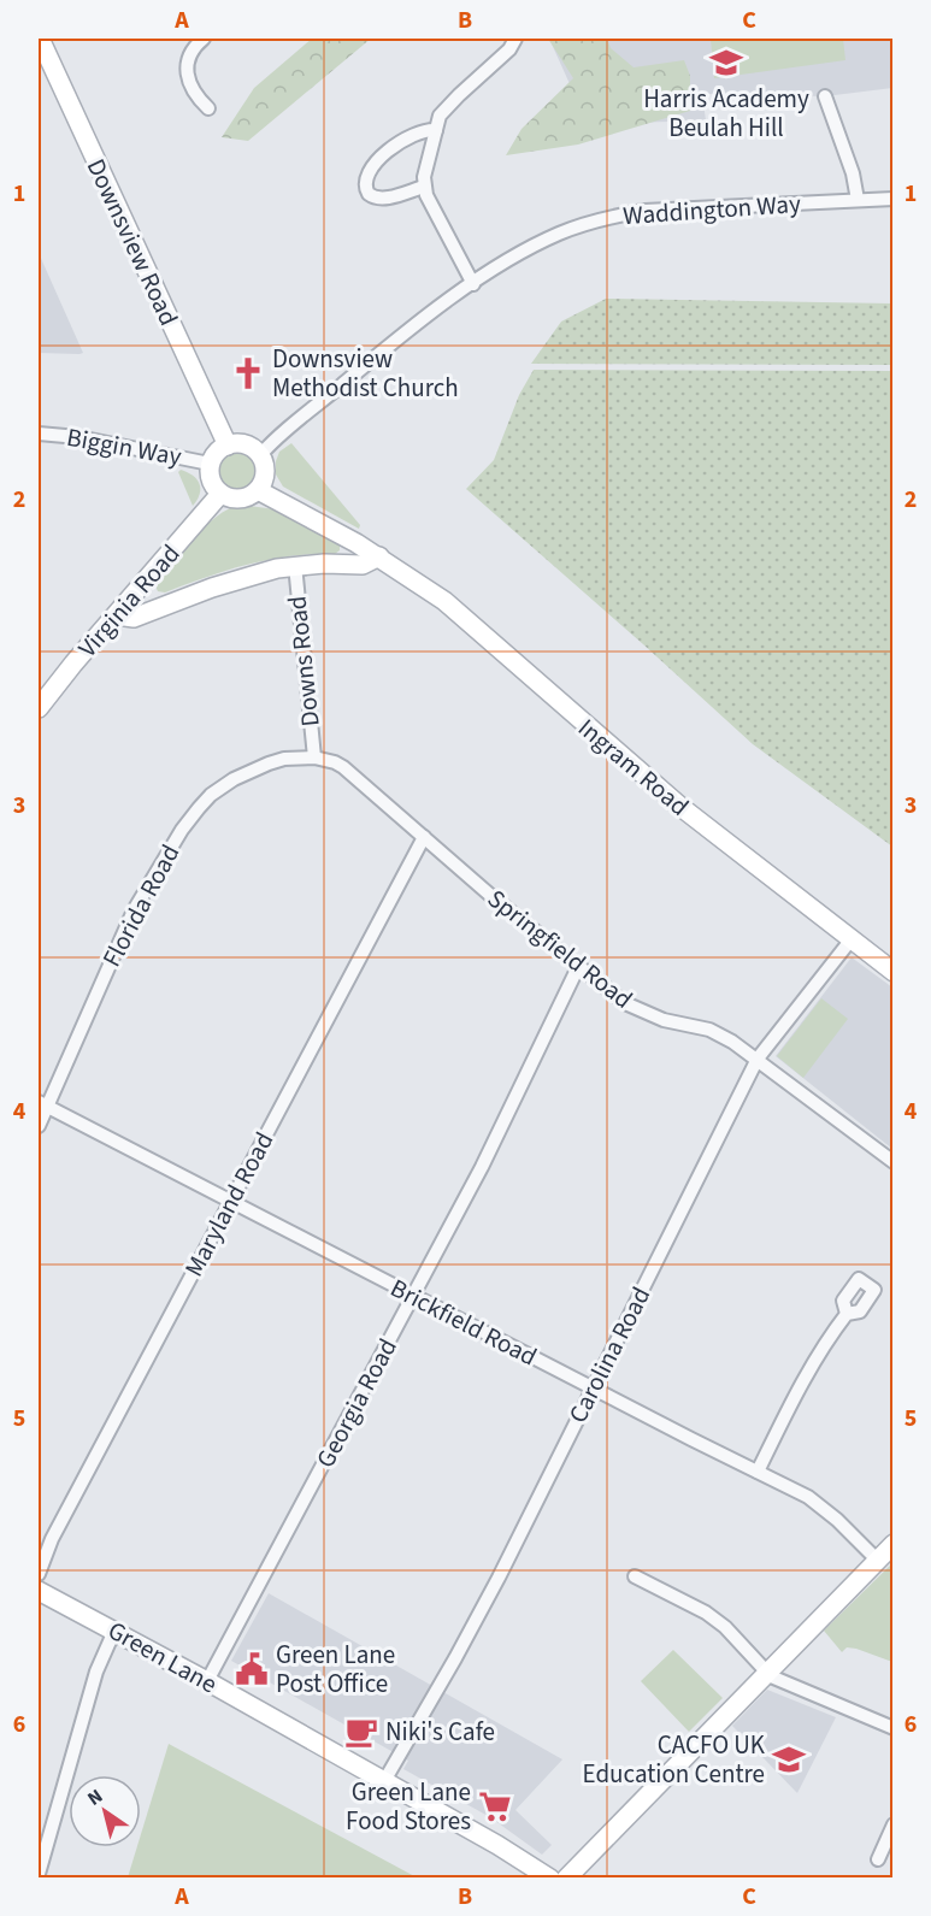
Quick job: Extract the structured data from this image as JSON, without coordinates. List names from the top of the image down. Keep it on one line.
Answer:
{"streets":{"street":["Waddington Way","Downsview Road","Biggin Way","Virginia Road","Downs Road","Ingram Road","Florida Road","Springfield Road","Maryland Road","Brickfield Road","Carolina Road","Georgia Road","Green Lane"]},"crossings":[["Waddington Way","Downsview Road"],["Waddington Way","Biggin Way"],["Waddington Way","Virginia Road"],["Waddington Way","Ingram Road"],["Downsview Road","Biggin Way"],["Downsview Road","Virginia Road"],["Downsview Road","Ingram Road"],["Biggin Way","Virginia Road"],["Biggin Way","Ingram Road"],["Virginia Road","Ingram Road"],["Downs Road","Florida Road"],["Downs Road","Springfield Road"],["Ingram Road","Carolina Road"],["Florida Road","Springfield Road"],["Florida Road","Brickfield Road"],["Springfield Road","Maryland Road"],["Springfield Road","Carolina Road"],["Springfield Road","Georgia Road"],["Maryland Road","Brickfield Road"],["Brickfield Road","Carolina Road"],["Brickfield Road","Georgia Road"],["Carolina Road","Green Lane"],["Georgia Road","Green Lane"]],"places":{"school or university":["Harris Academy Beulah Hill","CACFO UK Education Centre"],"church":["Downsview Methodist Church"],"public building":["Green Lane Post Office"],"cafe":["Niki's Cafe"],"supermarket":["Green Lane Food Stores"]},"north":"top left","grid":{"columns":["A","B","C"],"rows":["1","2","3","4","5","6"]}}
